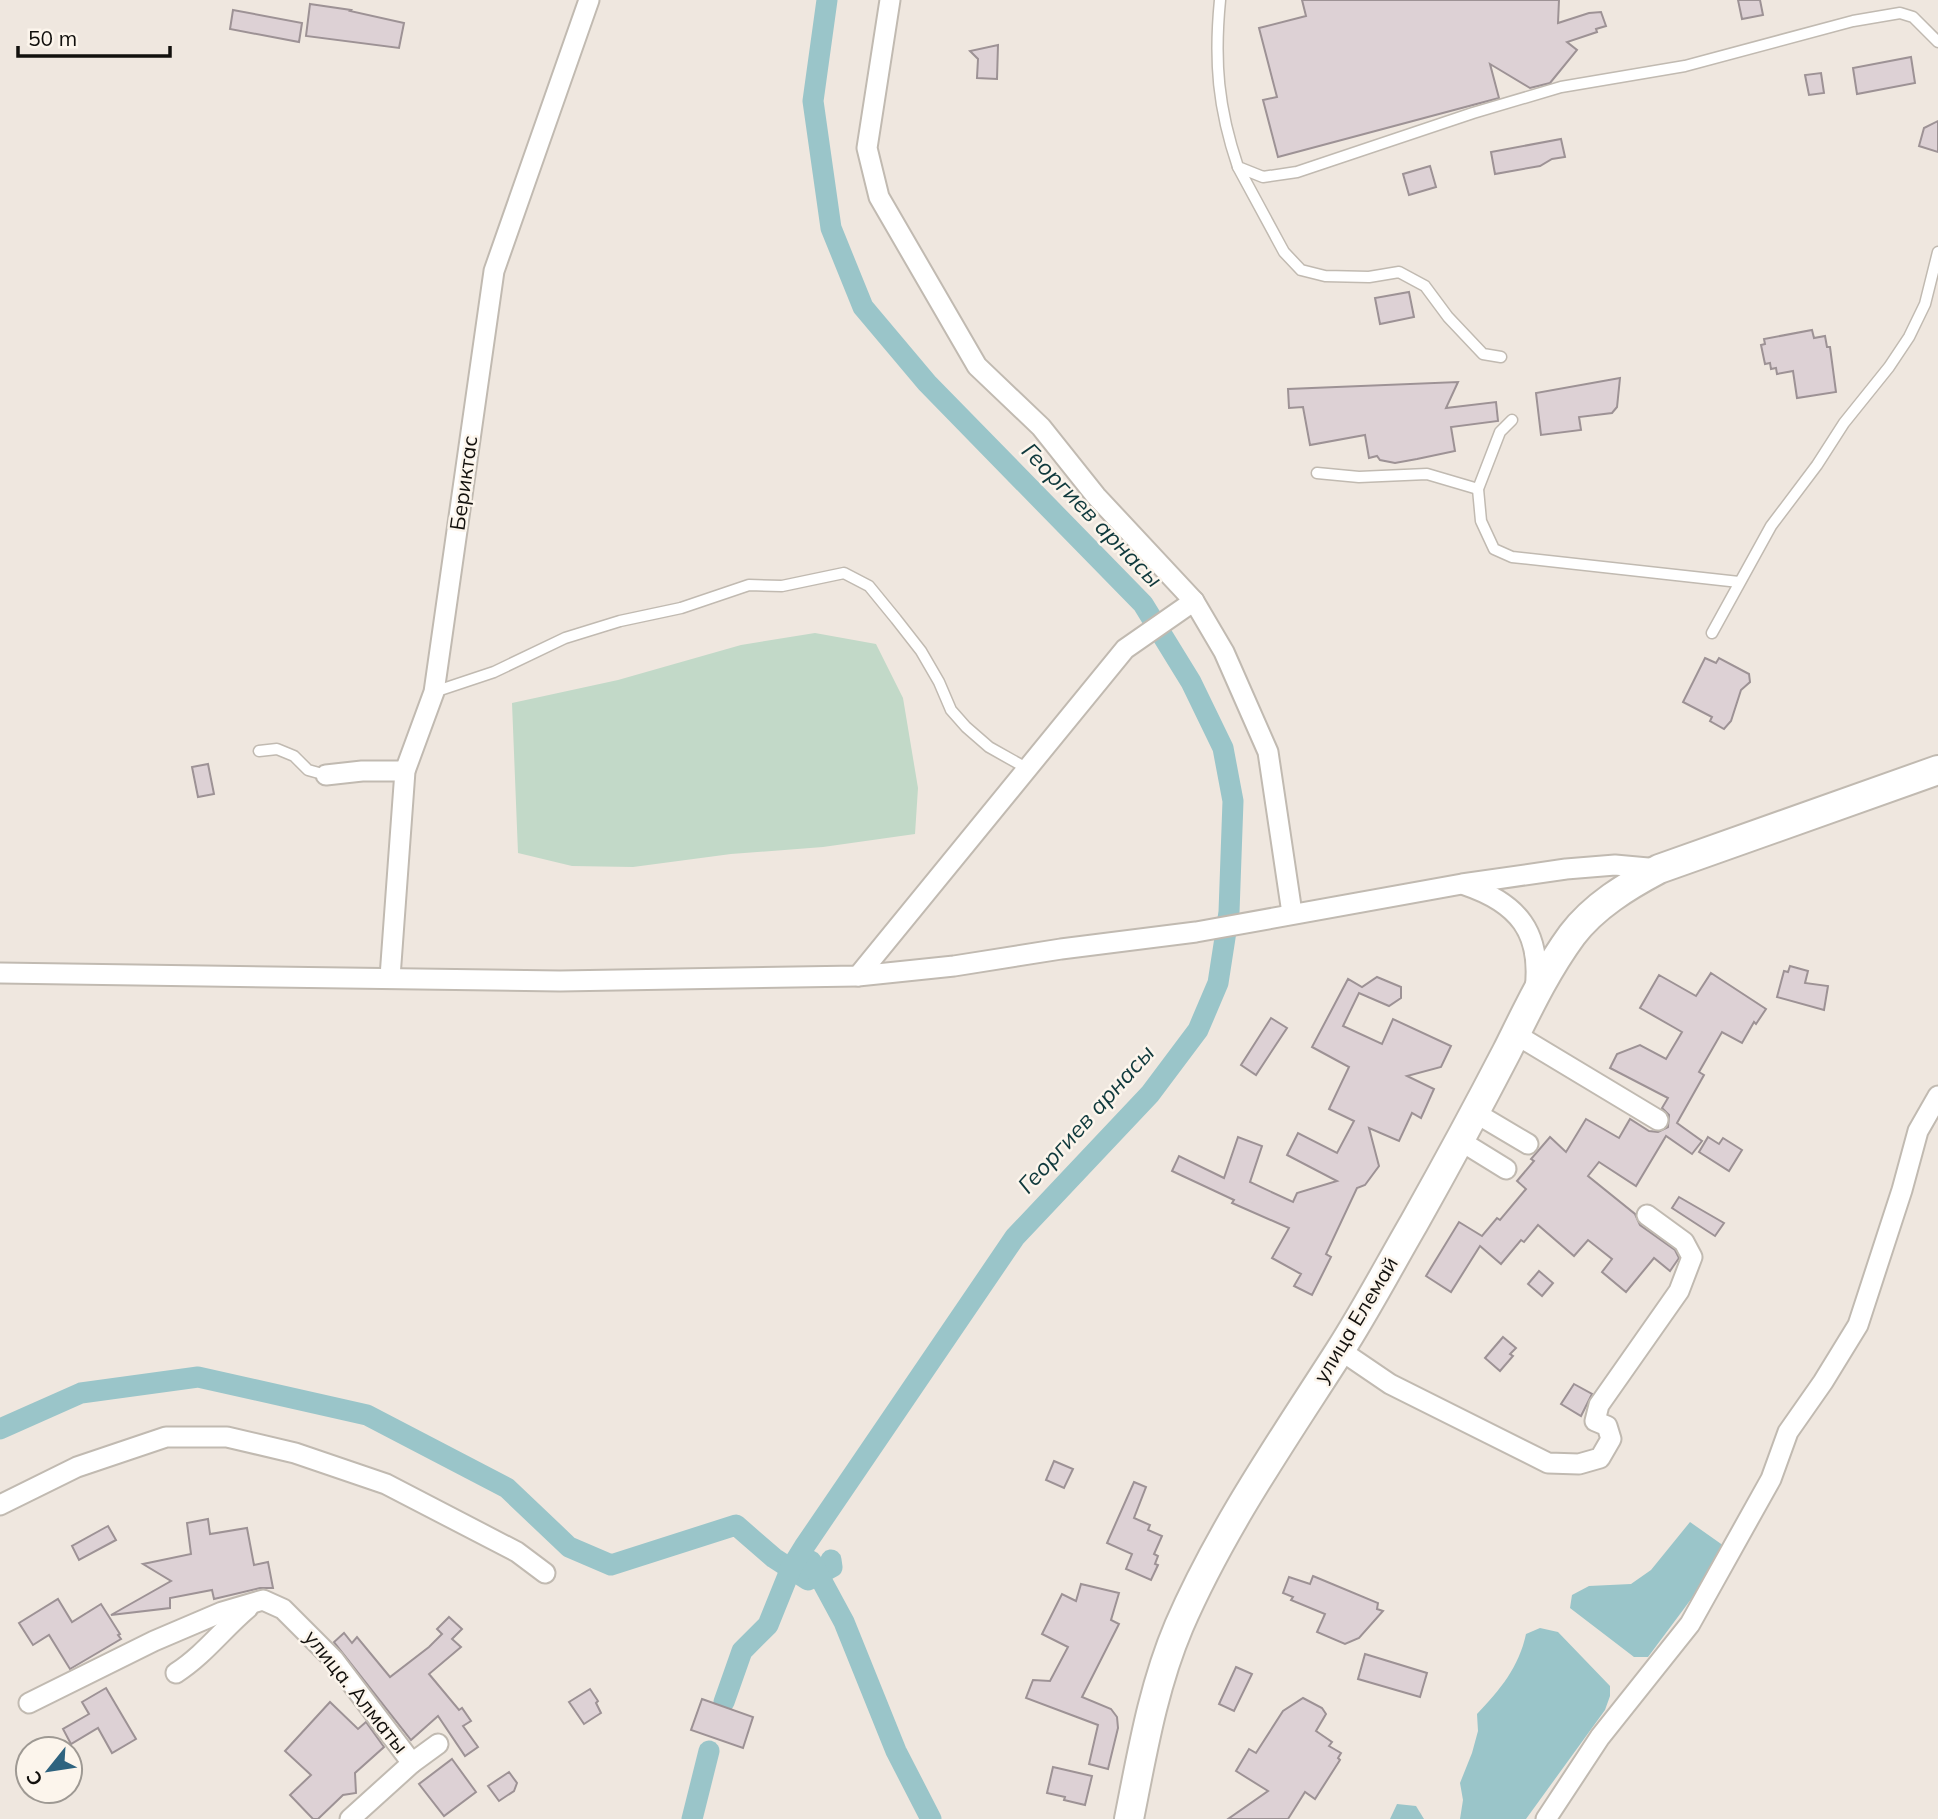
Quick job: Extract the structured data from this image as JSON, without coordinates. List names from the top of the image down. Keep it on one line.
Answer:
{"streets":{"street":["Бериктас","улица Елемай","улица. Алматы"]},"water":["Георгиев арнасы"],"scale_bar":"50 m","north":"bottom left"}
